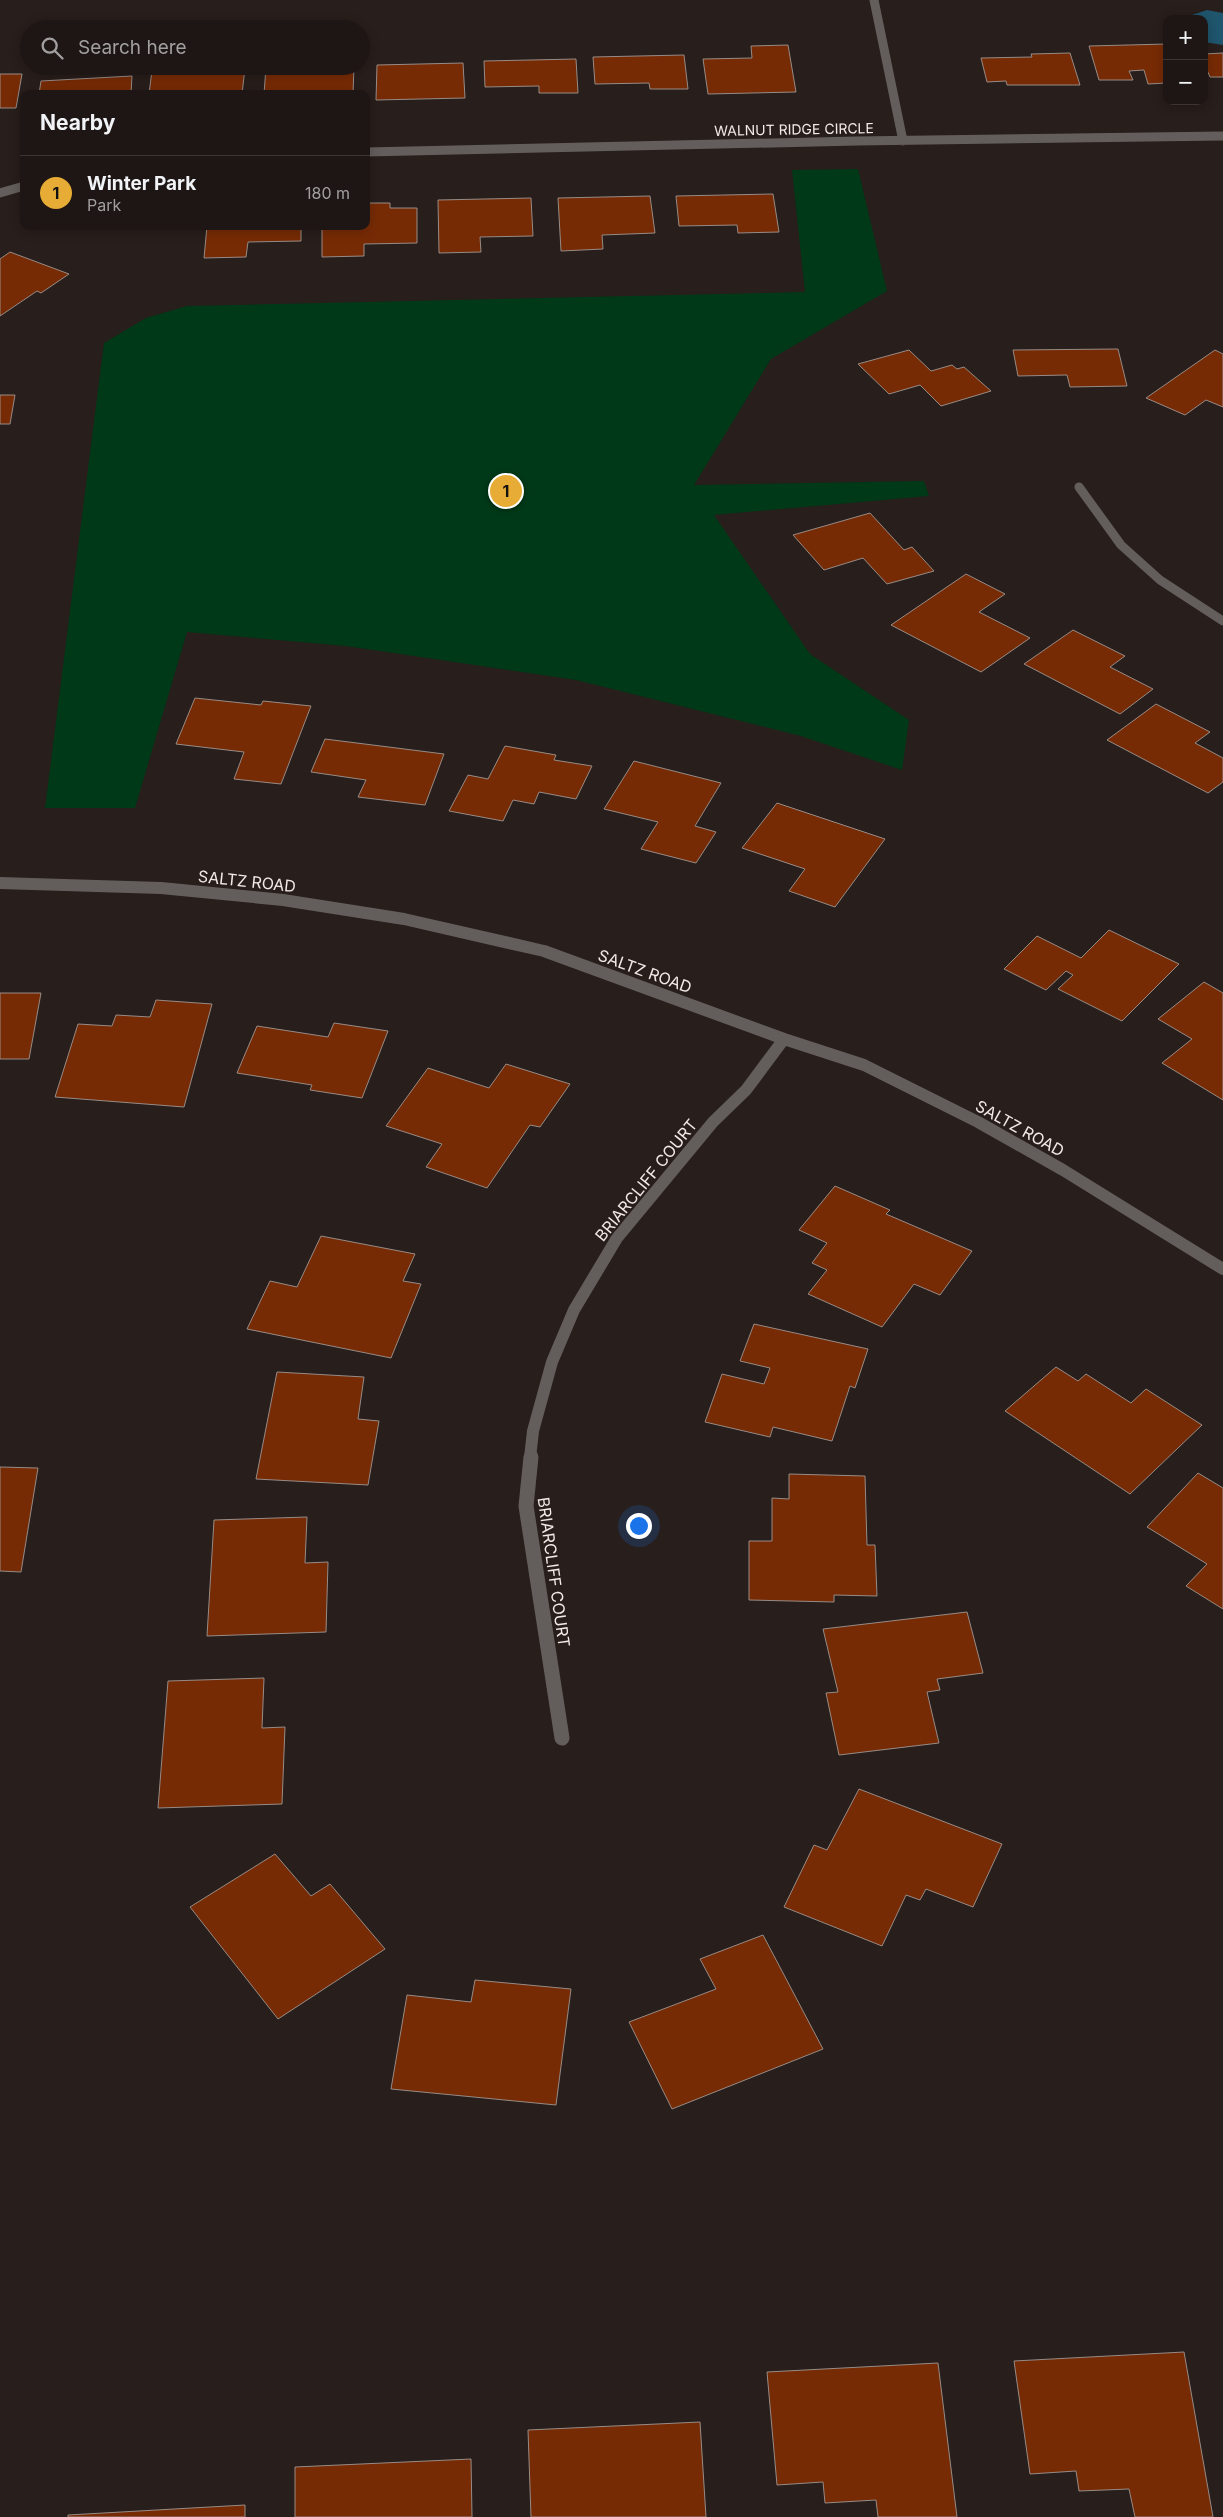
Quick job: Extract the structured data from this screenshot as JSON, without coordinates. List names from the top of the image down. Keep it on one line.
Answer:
{"streets":{"street":["WALNUT RIDGE CIRCLE","SALTZ ROAD","BRIARCLIFF COURT"]},"crossings":[["SALTZ ROAD","BRIARCLIFF COURT"]],"page":{"map_buttons":["+","−"],"search":"Search here","heading":"Nearby","list":[{"mark":"1","name":"Winter Park","note":"Park","value":"180 m"}],"pins":"1"}}
